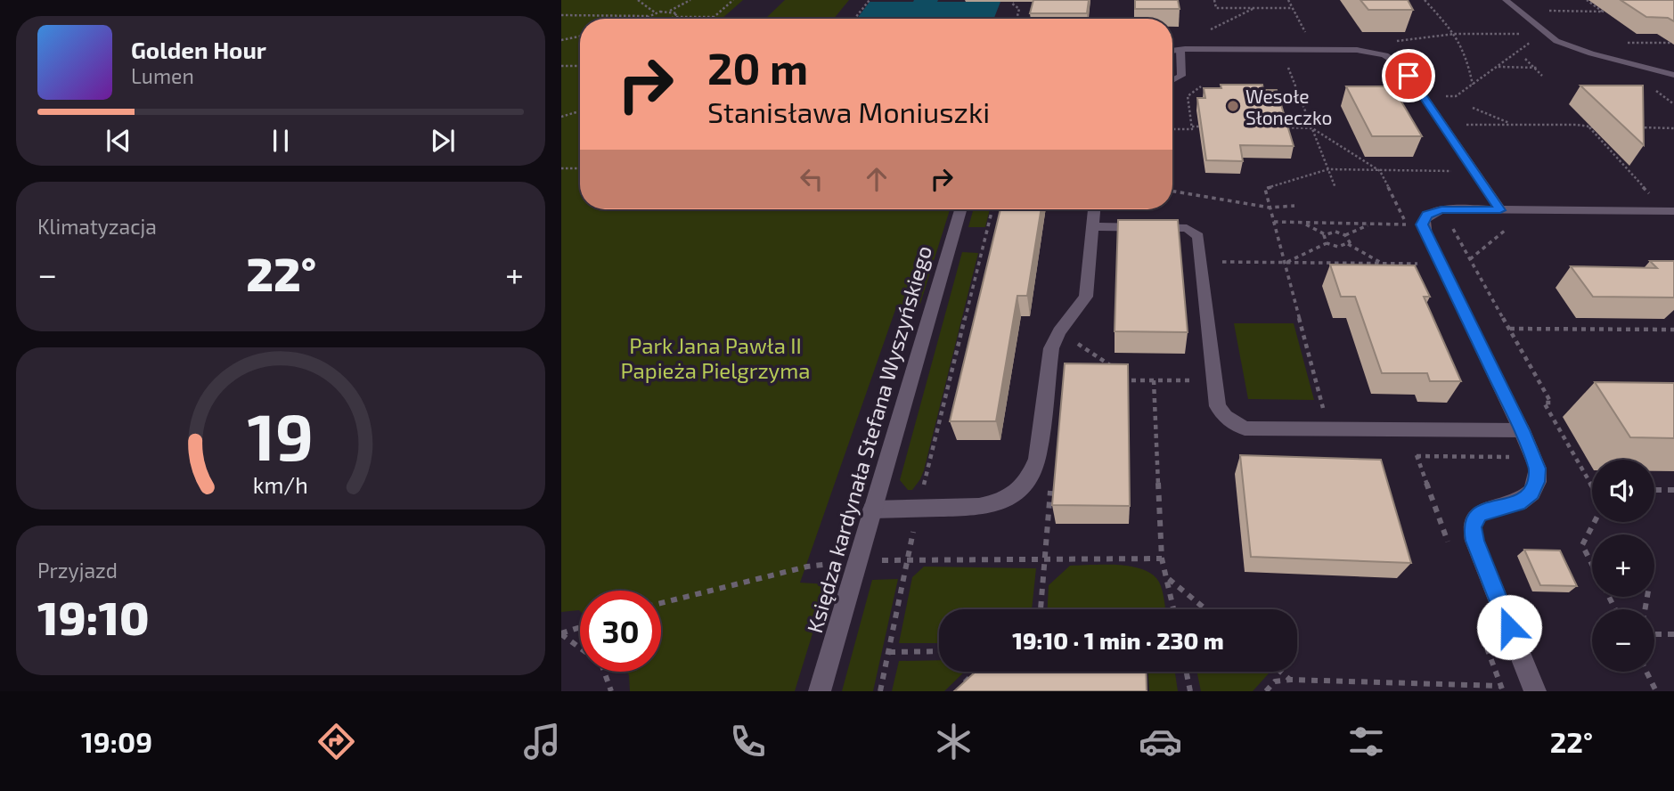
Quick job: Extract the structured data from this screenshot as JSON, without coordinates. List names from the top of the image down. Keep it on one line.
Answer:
{"streets":{"street":["Księdza kardynała Stefana Wyszyńskiego"]},"parks":["Park Jana Pawła II Papieża Pielgrzyma"],"places":["Wesołe Słoneczko"],"page":{"turn":["20 m","Stanisława Moniuszki"],"song":["Golden Hour","Lumen"],"tile":["Klimatyzacja",["Przyjazd","19:10"]],"heat":["−","22°","+"],"map_buttons":["+","−"],"limit":"30","trip":"19:10 · 1 min · 230 m","tabs":["19:09","22°"],"gauge":["19","km/h"]}}
